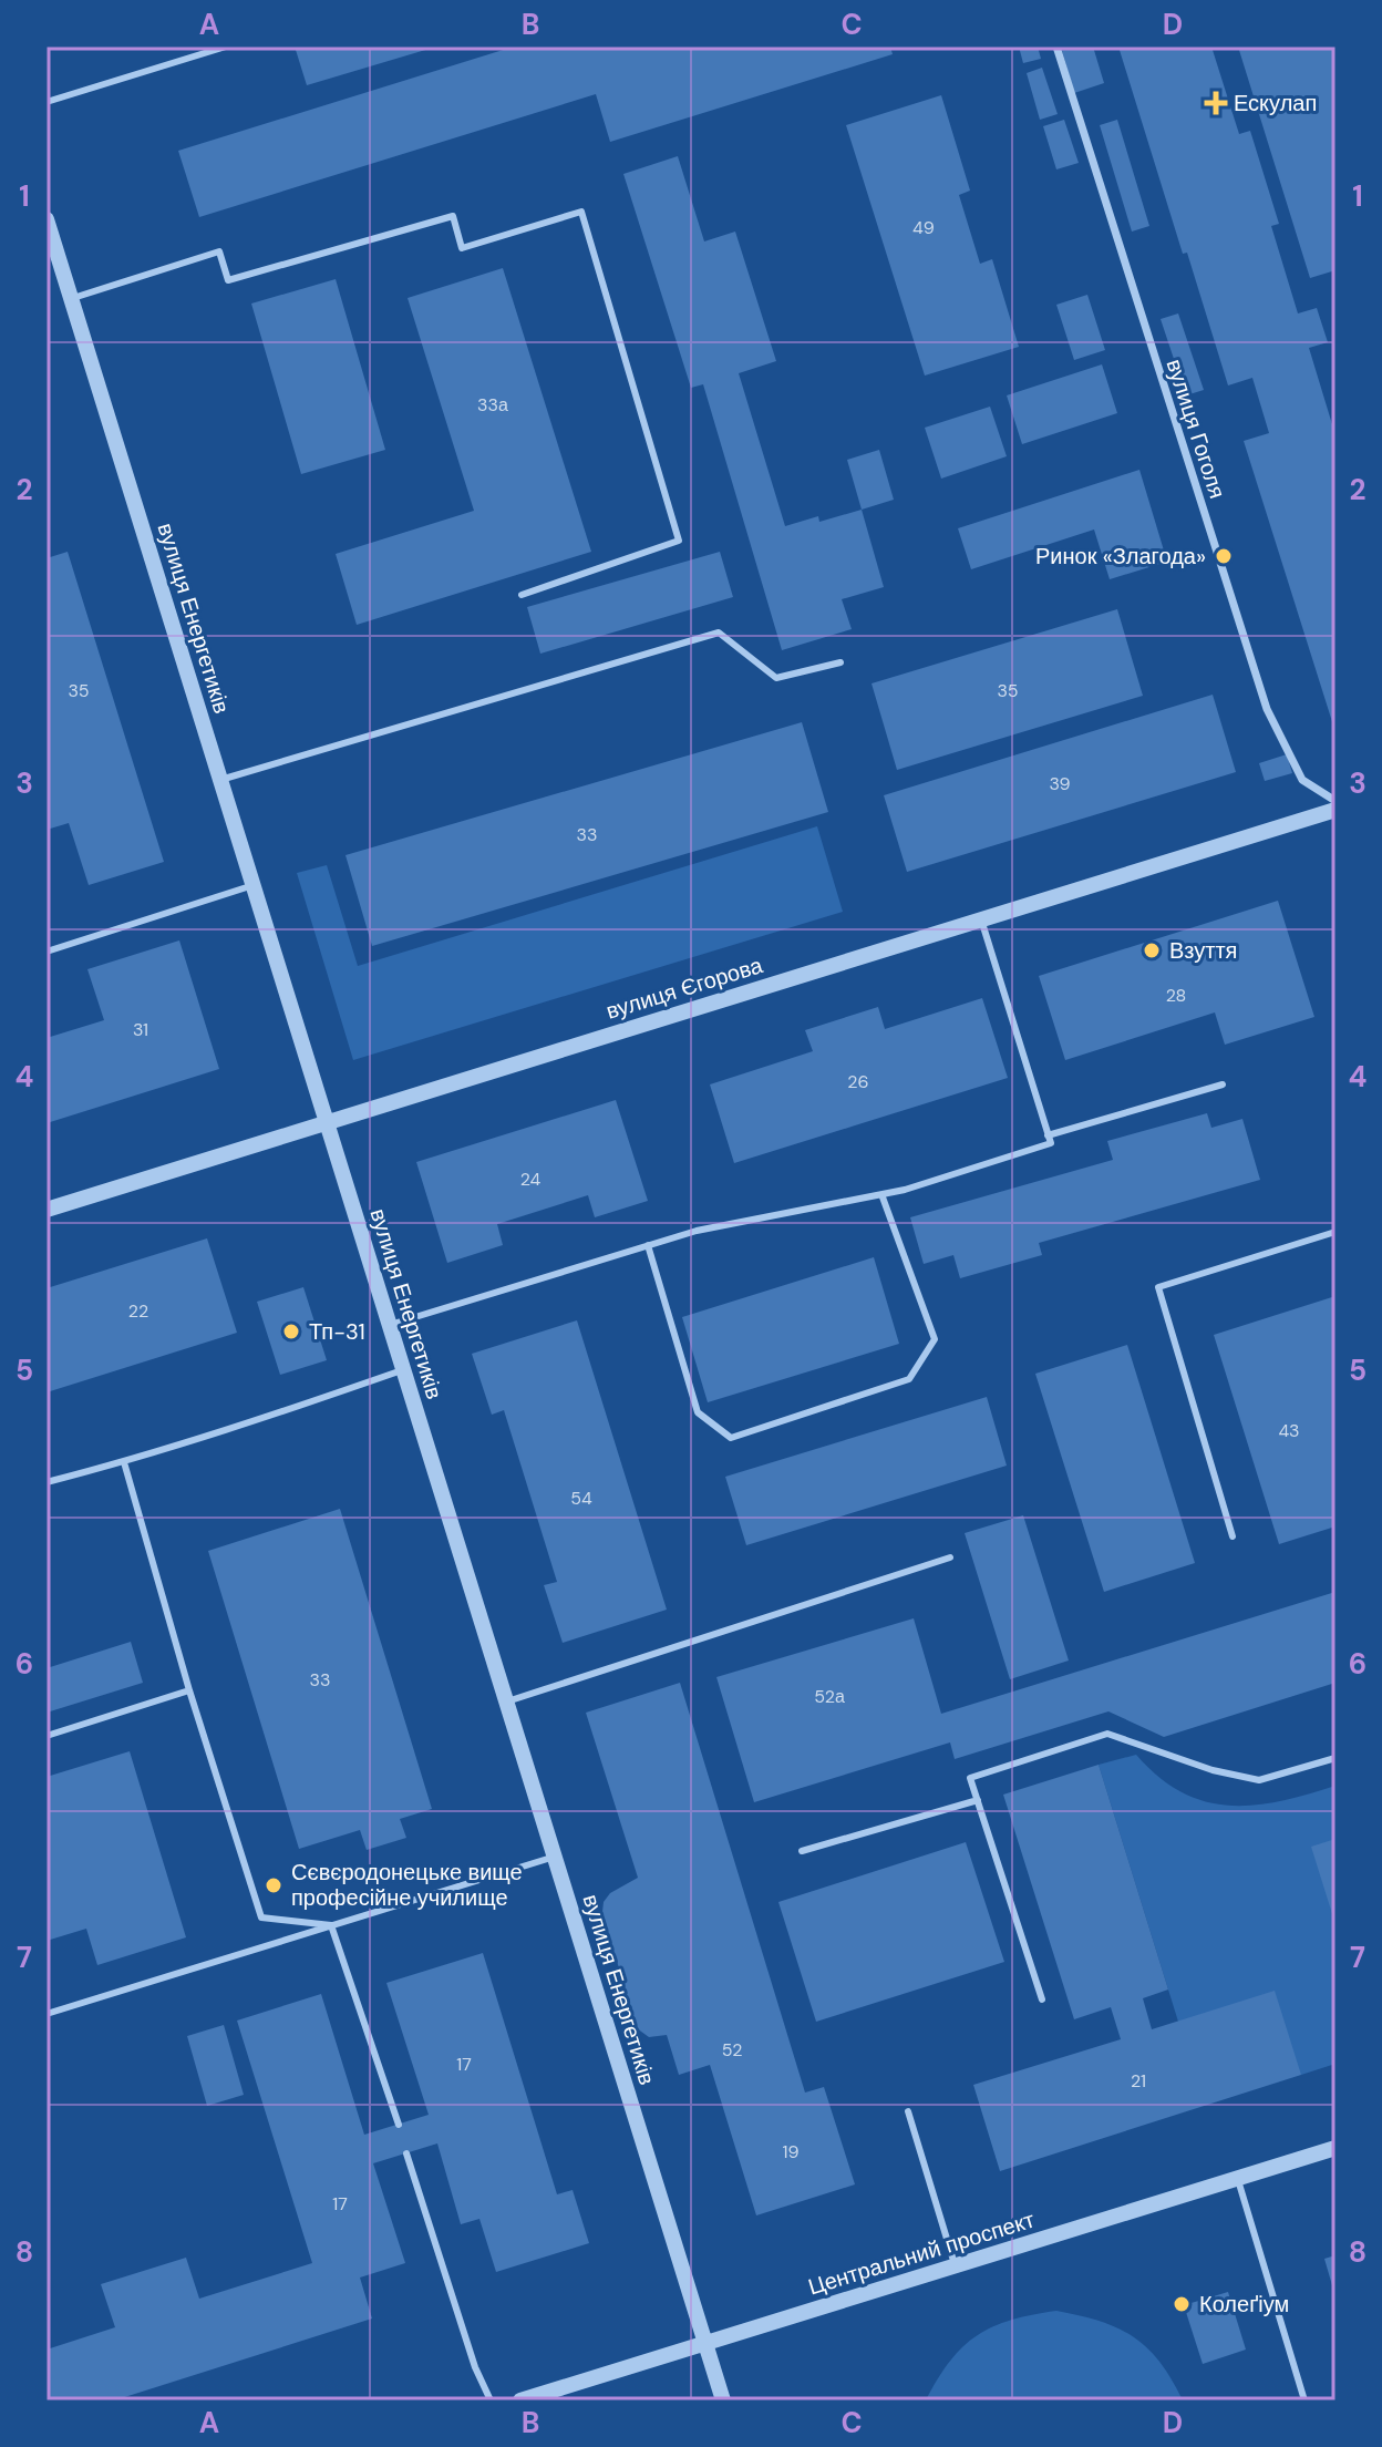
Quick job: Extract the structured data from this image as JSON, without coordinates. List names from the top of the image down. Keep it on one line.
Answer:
{"streets":{"street":["вулиця Гоголя","вулиця Енергетиків","вулиця Єгорова","Центральний проспект"]},"crossings":[["вулиця Енергетиків","вулиця Єгорова"],["вулиця Енергетиків","Центральний проспект"]],"places":{"health":["Ескулап"],"other":["Ринок «Злагода»","Взуття","Тп-31","Сєвєродонецьке вище професійне училище","Колеґіум"]},"house_numbers":["49","33а","35","35","39","33","28","31","26","24","22","43","54","33","52а","52","17","21","19","17"],"grid":{"columns":["A","B","C","D"],"rows":["1","2","3","4","5","6","7","8"]}}
